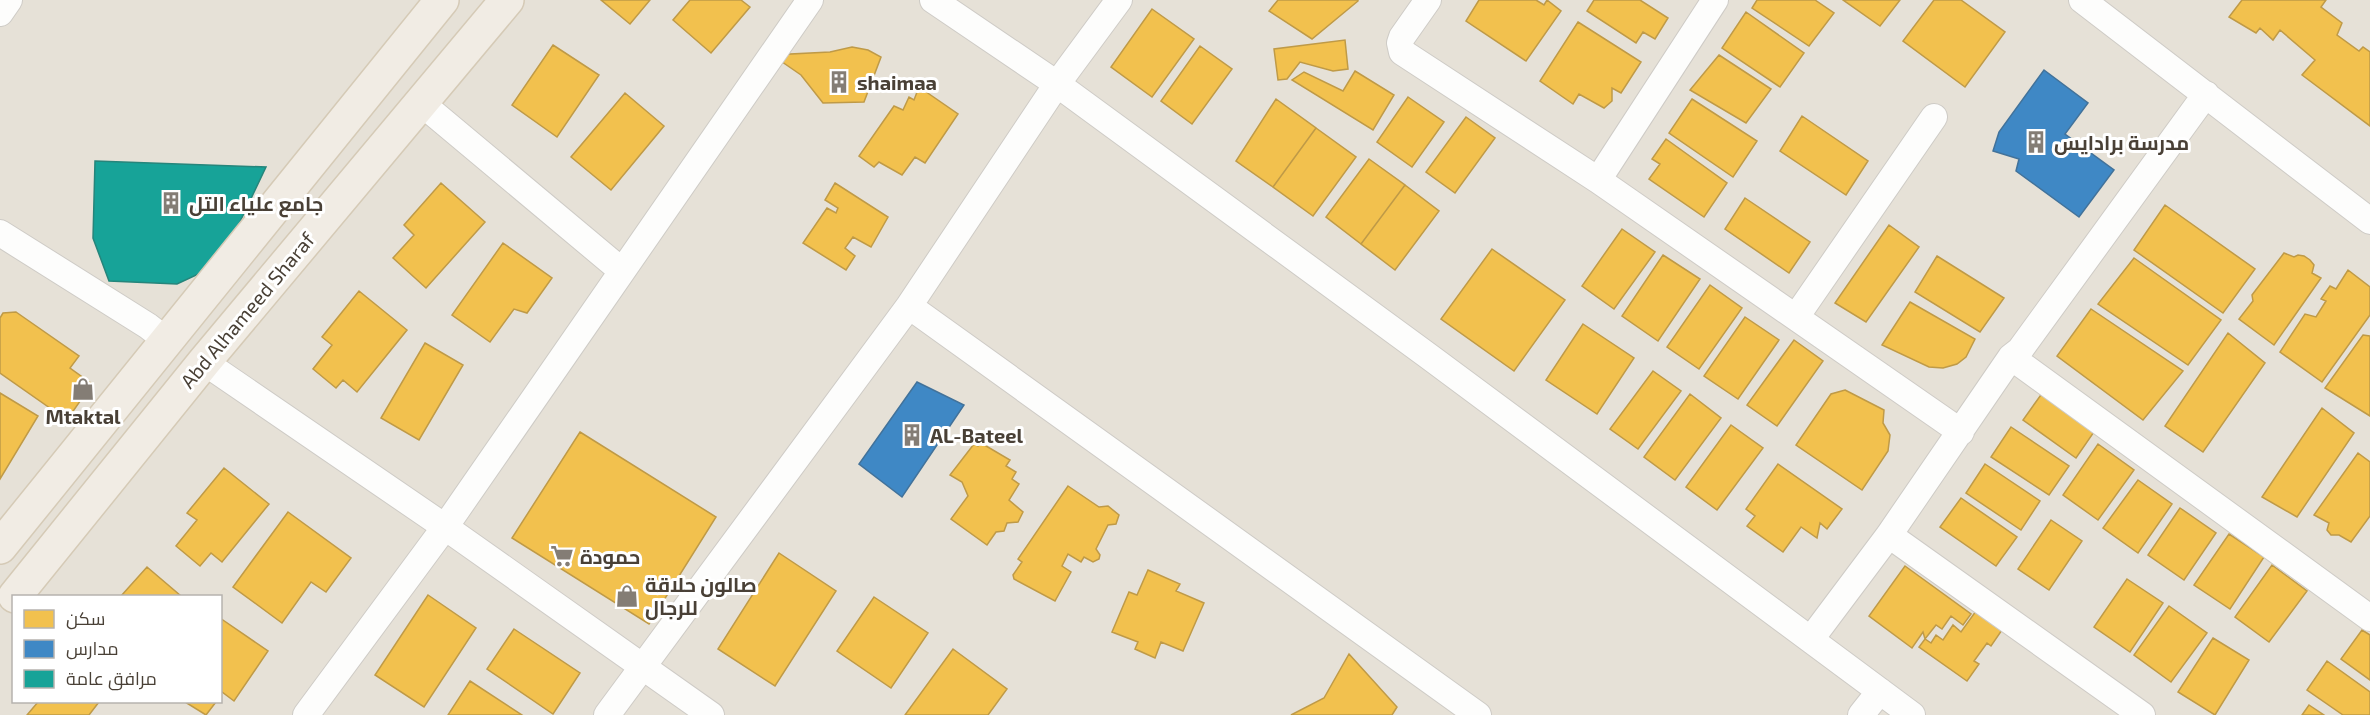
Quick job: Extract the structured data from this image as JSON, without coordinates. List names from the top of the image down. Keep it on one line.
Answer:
{"streets":{"main road":["Abd Alhameed Sharaf"]},"places":{"building":["shaimaa","مدرسة برادايس","جامع علياء التل","AL-Bateel"],"shop":["Mtaktal","صالون حلاقة للرجال"],"supermarket":["حمودة"]},"legend":["سكن","مدارس","مرافق عامة"]}
